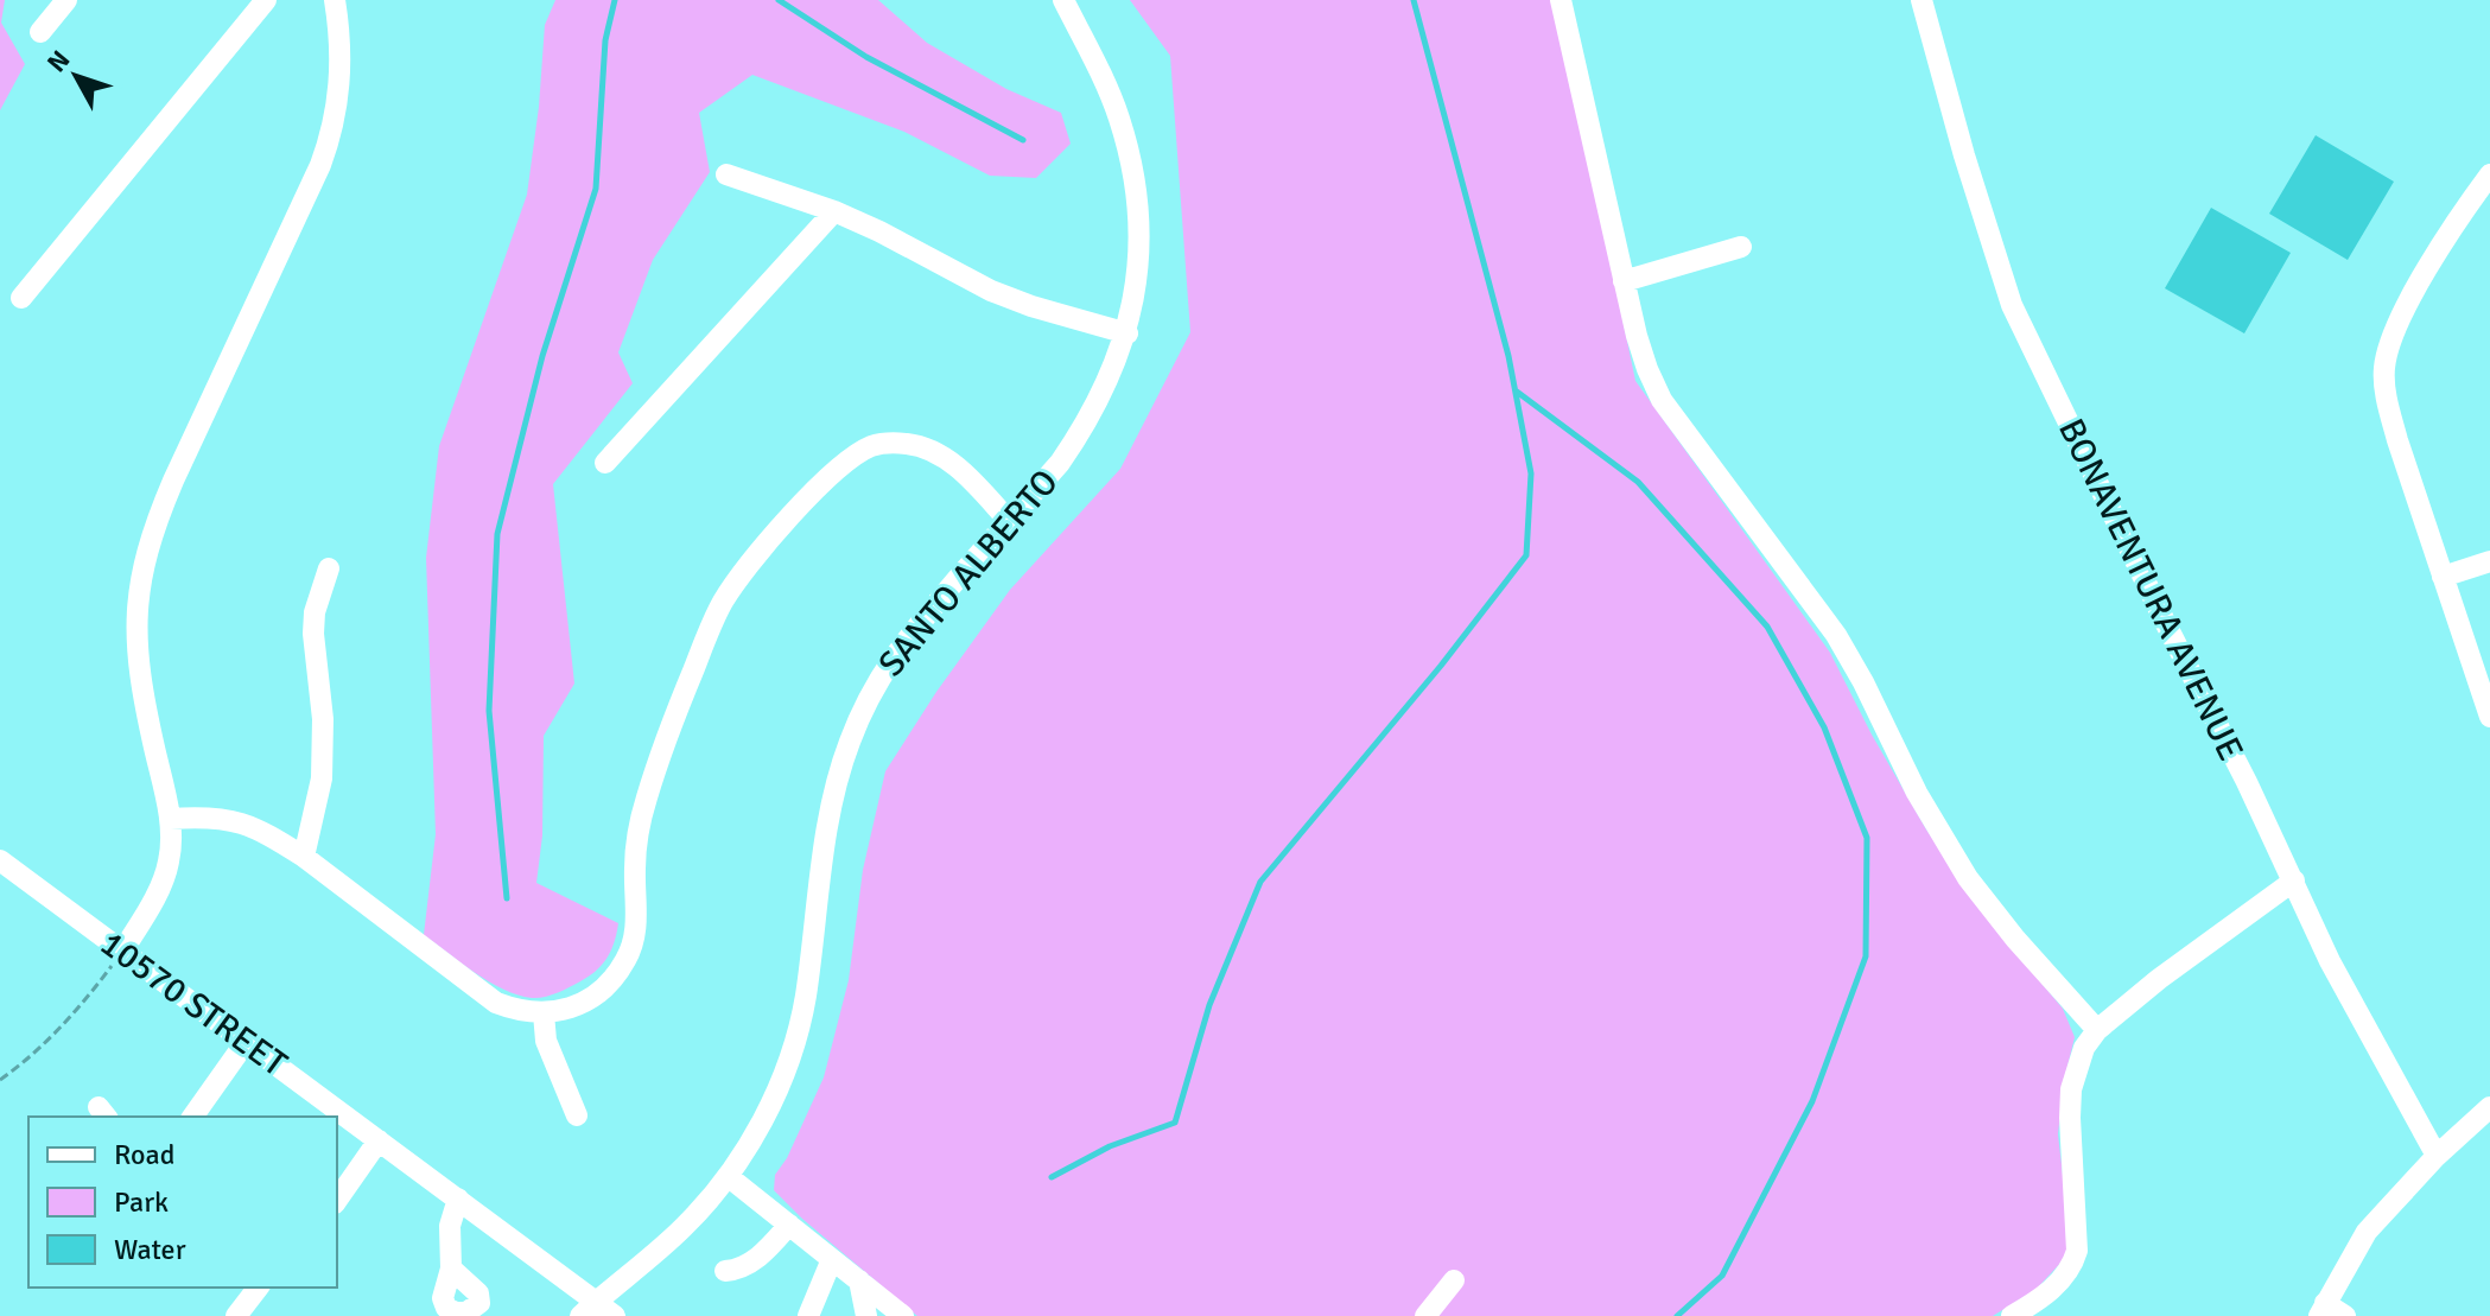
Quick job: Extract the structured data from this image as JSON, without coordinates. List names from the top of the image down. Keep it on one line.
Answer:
{"streets":{"street":["SANTO ALBERTO","BONAVENTURA AVENUE","10570 STREET"]},"crossings":[["SANTO ALBERTO","10570 STREET"]],"legend":["Road","Park","Water"],"north":"top left"}
